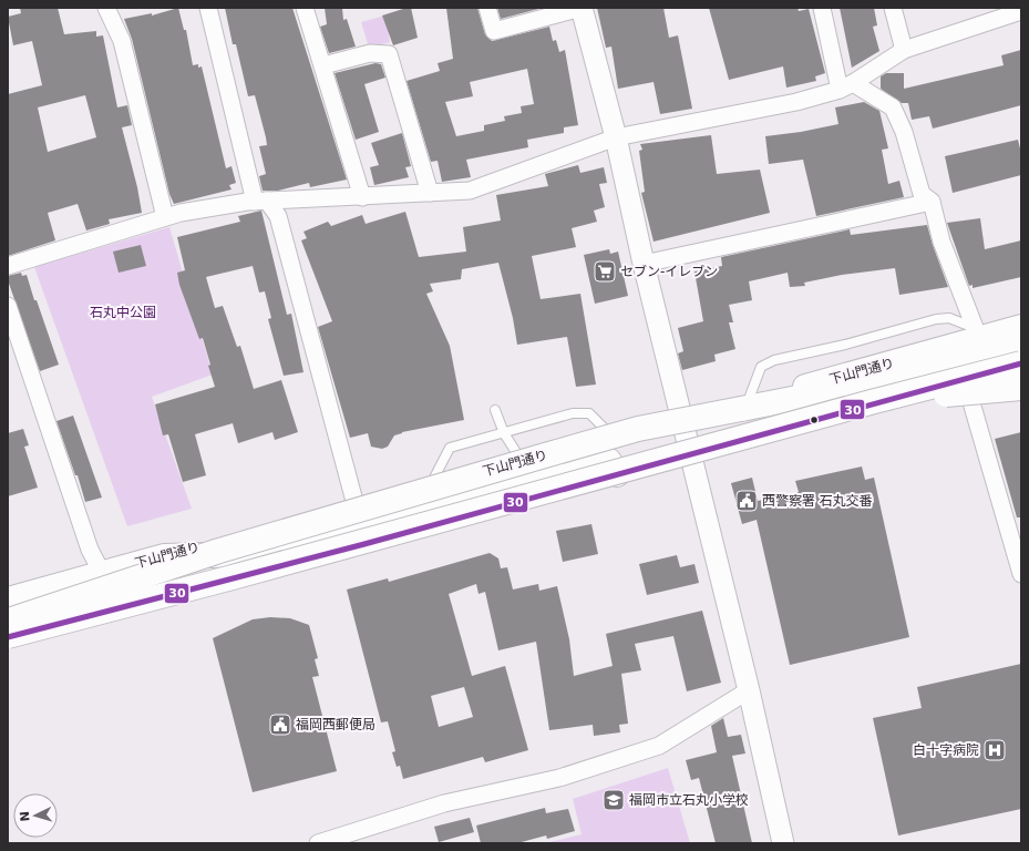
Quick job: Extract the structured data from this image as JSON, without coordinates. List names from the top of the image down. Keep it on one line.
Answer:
{"streets":{"main road":["下山門通り"]},"parks":["石丸中公園"],"places":{"supermarket":["セブン-イレブン"],"public building":["西警察署 石丸交番","福岡西郵便局"],"hospital":["白十字病院"],"school or university":["福岡市立石丸小学校"]},"lines":["transit line 30"],"north":"left"}
